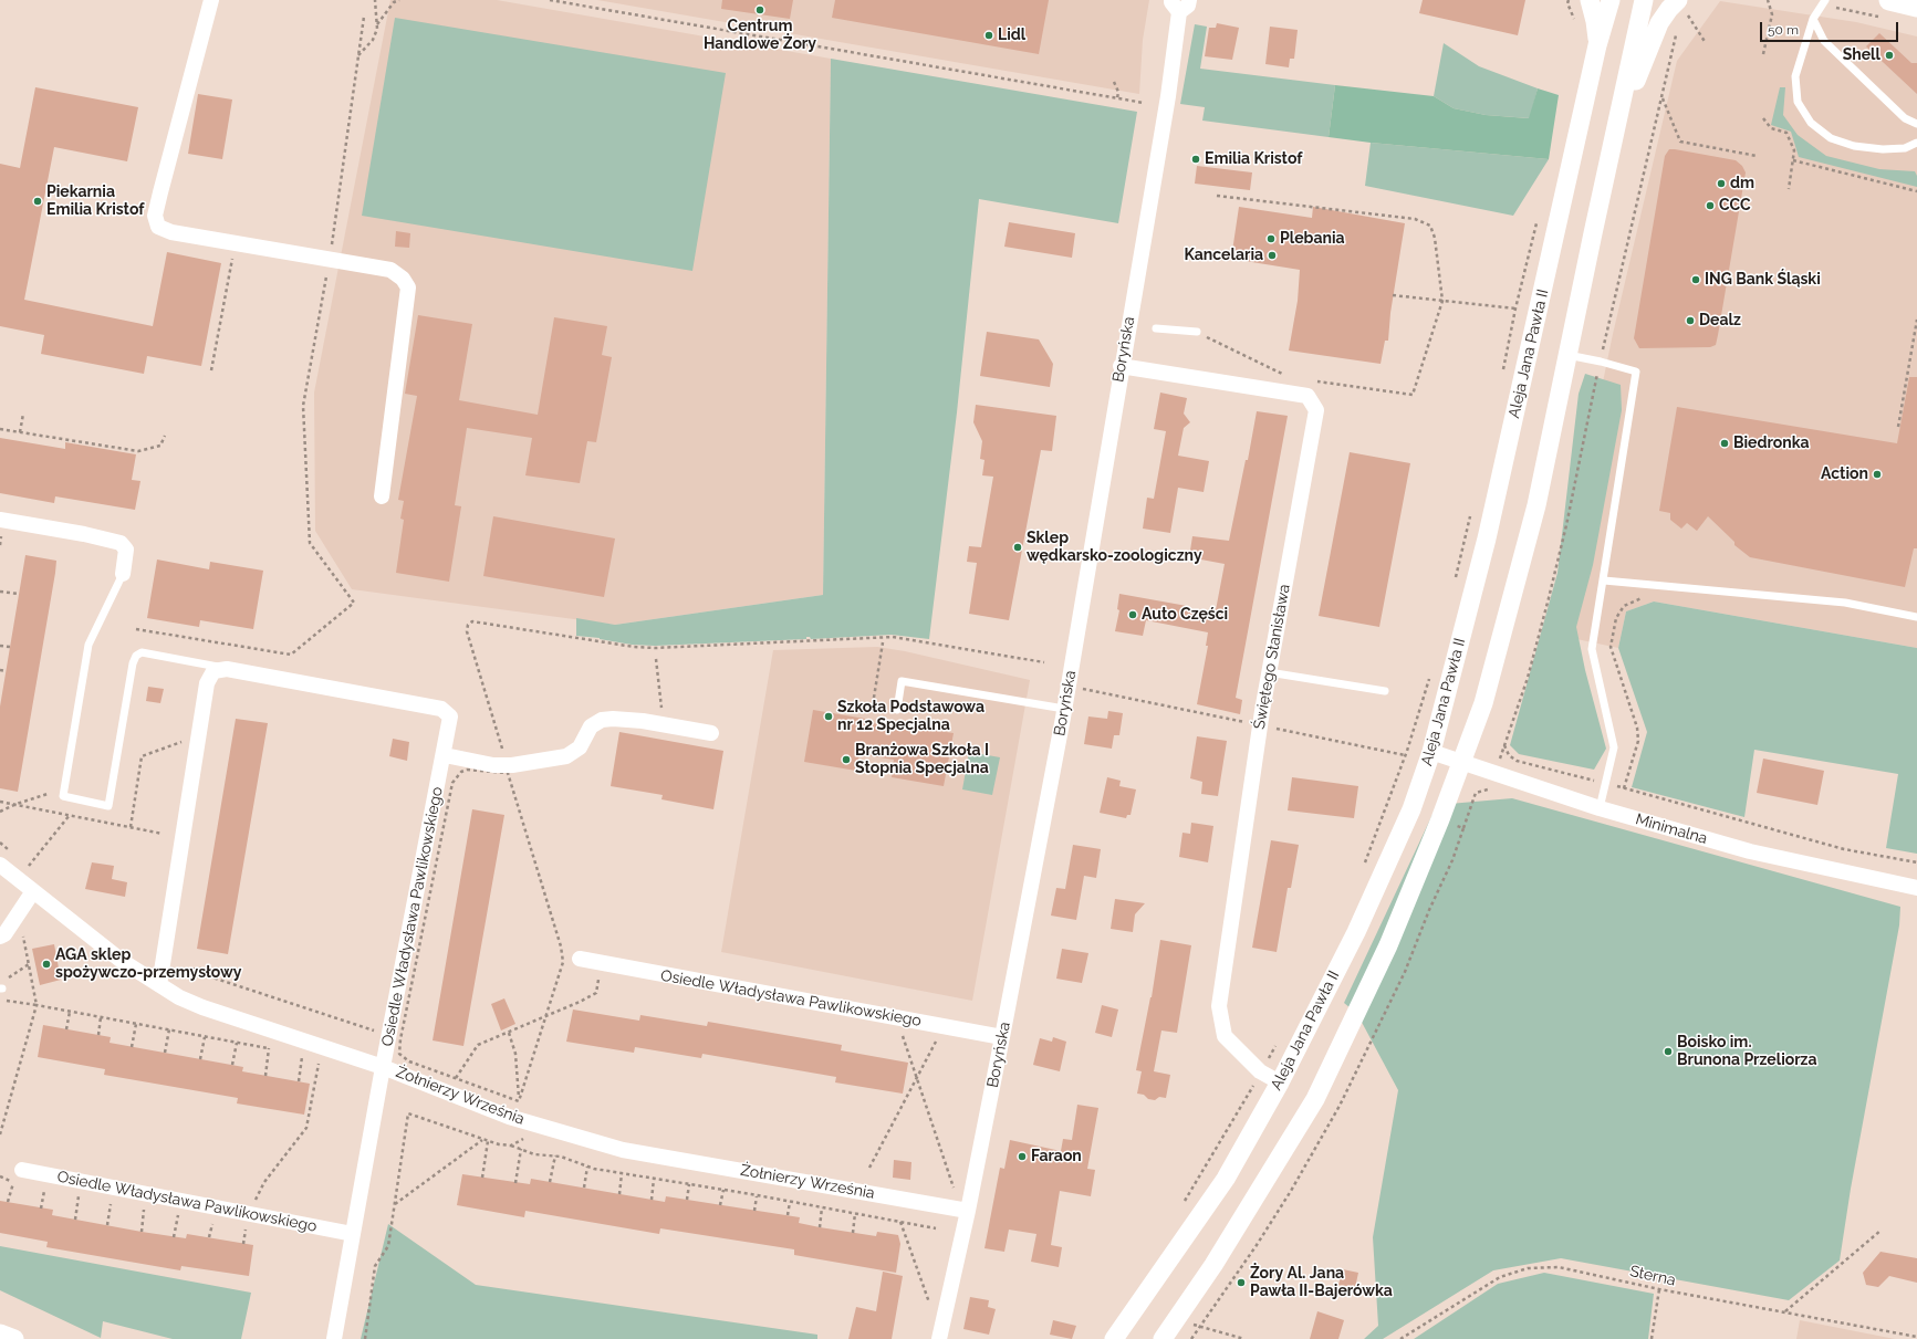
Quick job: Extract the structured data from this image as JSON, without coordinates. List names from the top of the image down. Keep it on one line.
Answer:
{"streets":{"street":["Boryńska","Aleja Jana Pawła II","Świętego Stanisława","Minimalna","Osiedle Władysława Pawlikowskiego","Żołnierzy Września"],"path":["Sterna"]},"crossings":[["Boryńska","Świętego Stanisława"],["Boryńska","Osiedle Władysława Pawlikowskiego"],["Boryńska","Żołnierzy Września"],["Aleja Jana Pawła II","Świętego Stanisława"],["Aleja Jana Pawła II","Minimalna"],["Osiedle Władysława Pawlikowskiego","Żołnierzy Września"]],"places":["Centrum Handlowe Żory","Lidl","Shell","Emilia Kristof","dm","Piekarnia Emilia Kristof","CCC","Plebania","Kancelaria","ING Bank Śląski","Dealz","Biedronka","Action","Sklep wędkarsko-zoologiczny","Auto Części","Szkoła Podstawowa nr 12 Specjalna","Branżowa Szkoła I Stopnia Specjalna","AGA sklep spożywczo-przemysłowy","Boisko im. Brunona Przeliorza","Faraon","Żory Al. Jana Pawła II-Bajerówka"],"scale_bar":"50 m"}
